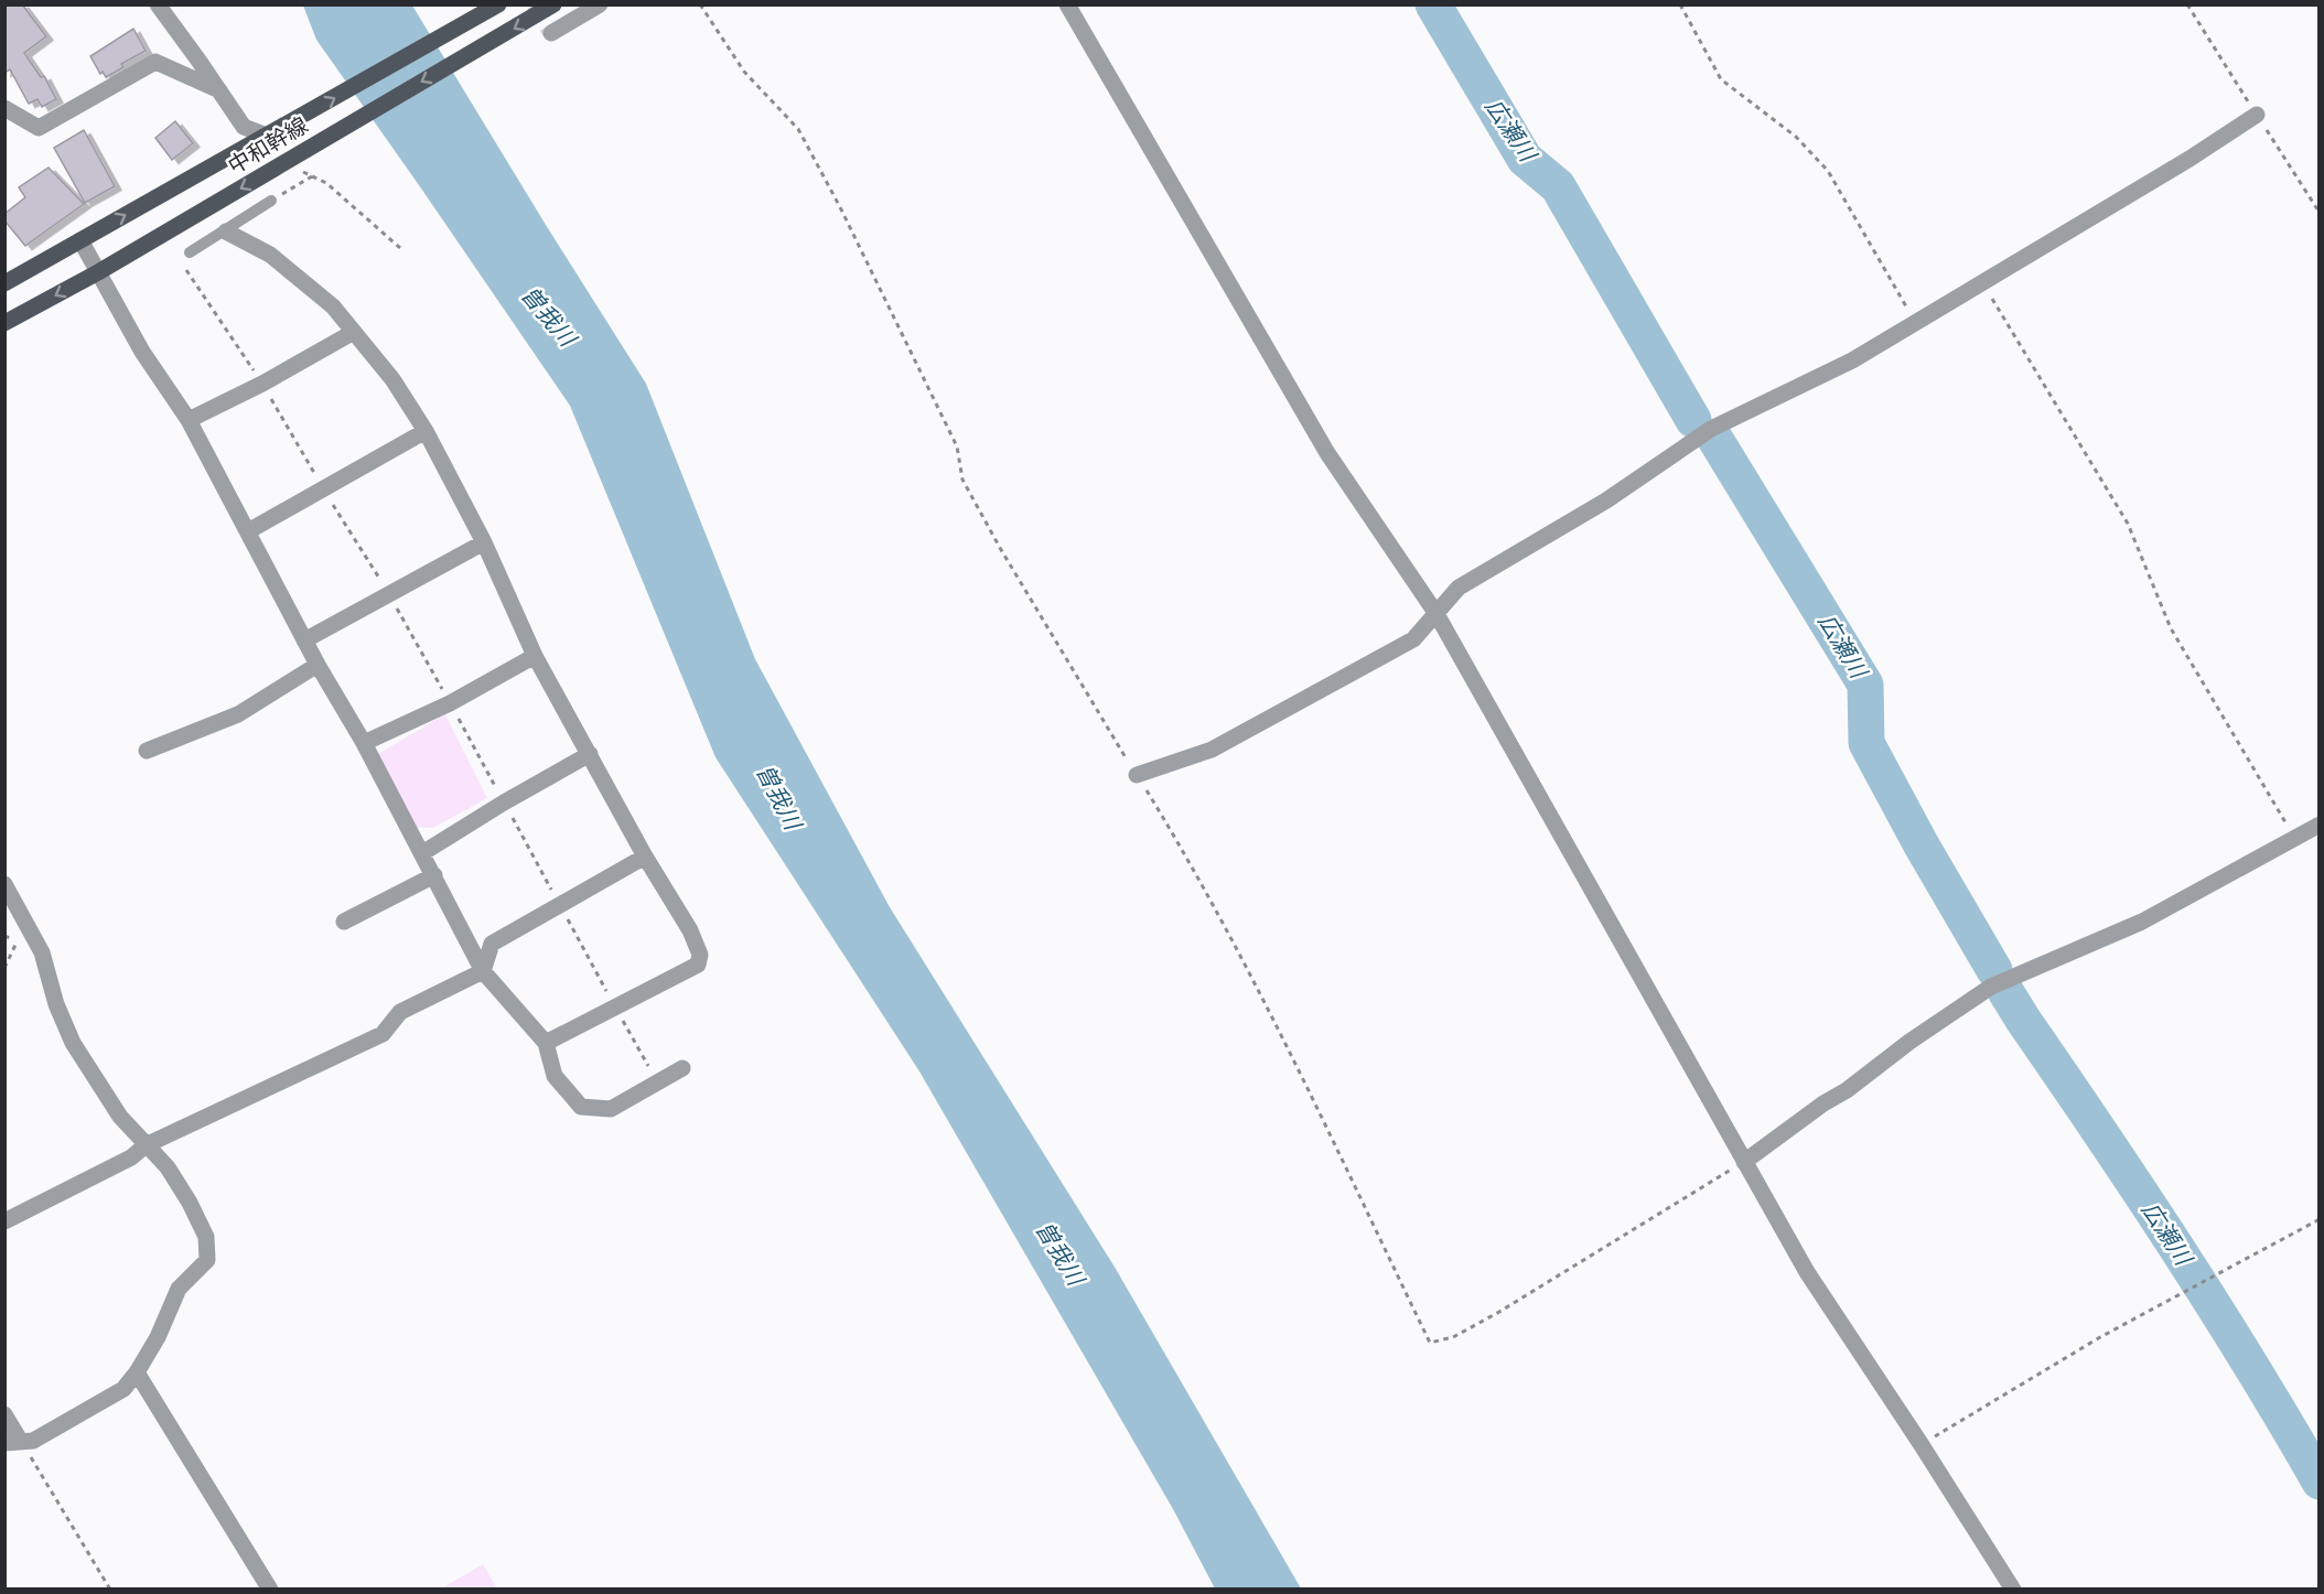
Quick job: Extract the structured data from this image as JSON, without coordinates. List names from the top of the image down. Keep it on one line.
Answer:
{"streets":{"main road":["中和幹線"]},"water":["広瀬川","曽我川"]}
